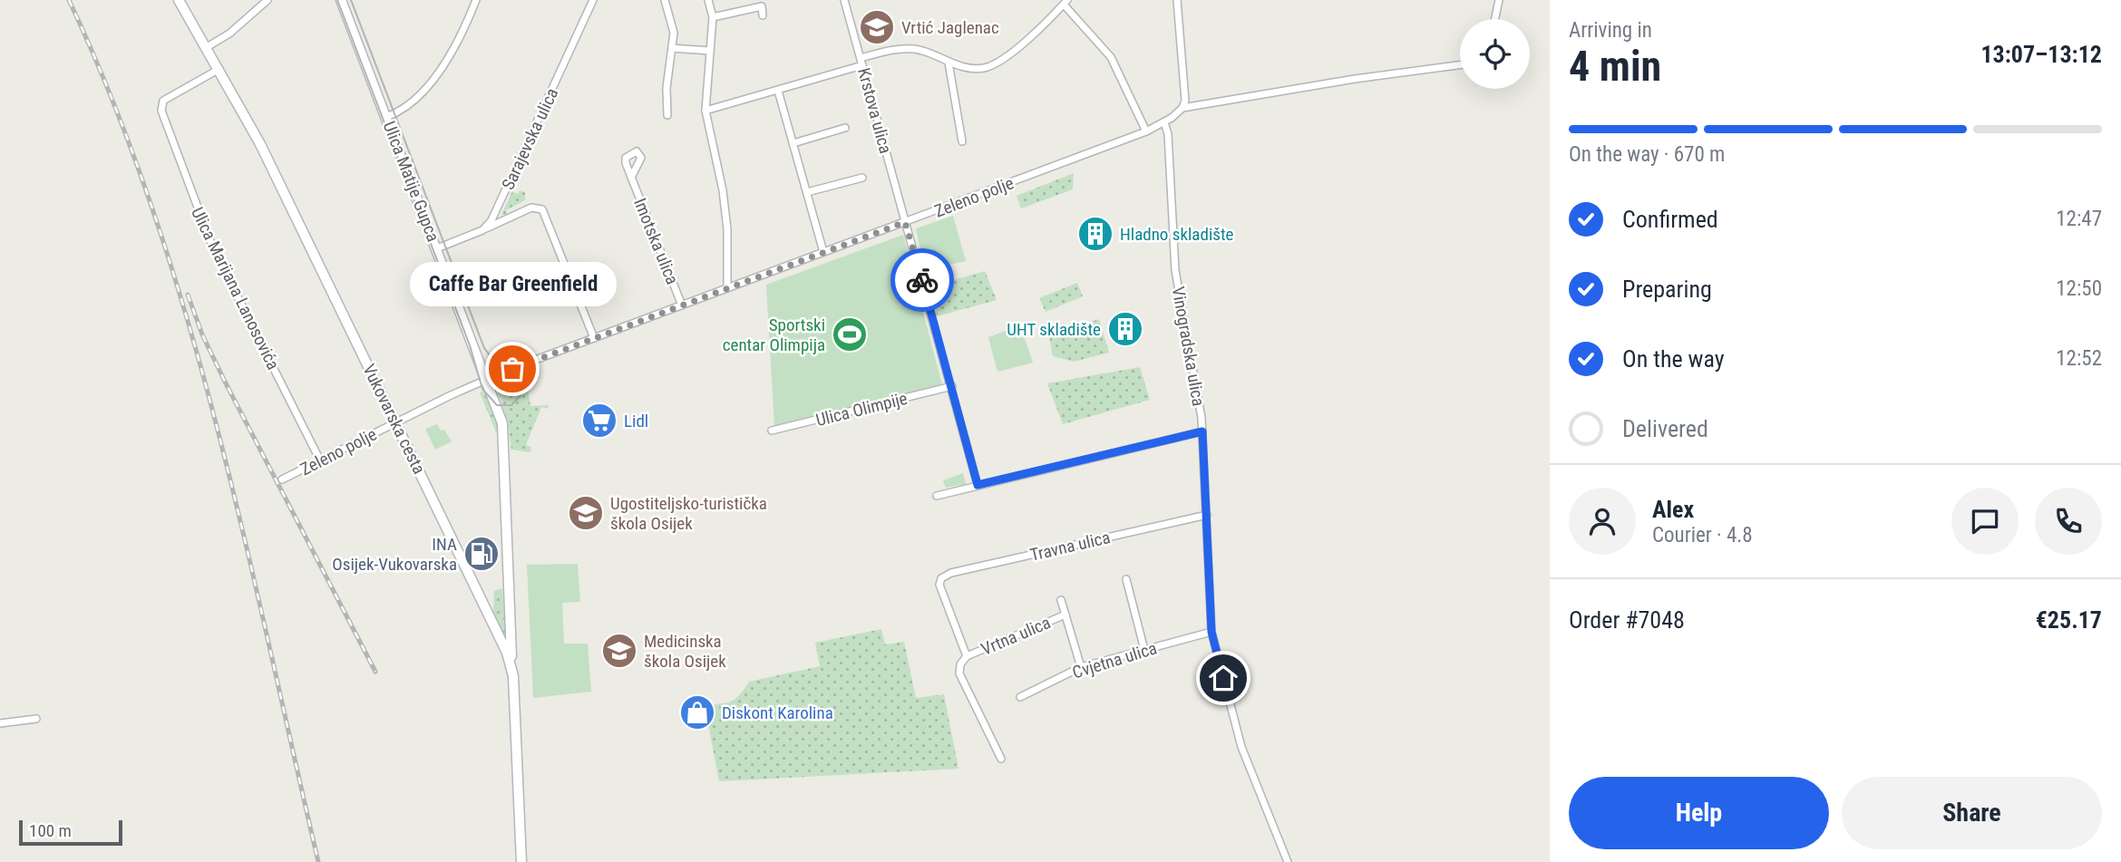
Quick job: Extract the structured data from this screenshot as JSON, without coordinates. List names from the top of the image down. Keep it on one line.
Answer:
{"streets":{"main road":["Ulica Matije Gupca","Vukovarska cesta"],"street":["Krstova ulica","Sarajevska ulica","Zeleno polje","Imotska ulica","Ulica Marijana Lanosovića","Vinogradska ulica","Ulica Olimpije","Travna ulica","Vrtna ulica","Cvjetna ulica"]},"crossings":[["Krstova ulica","Zeleno polje"],["Ulica Matije Gupca","Zeleno polje"],["Ulica Matije Gupca","Vukovarska cesta"],["Zeleno polje","Imotska ulica"],["Zeleno polje","Ulica Marijana Lanosovića"],["Zeleno polje","Vinogradska ulica"],["Zeleno polje","Vukovarska cesta"],["Ulica Marijana Lanosovića","Vukovarska cesta"],["Vinogradska ulica","Travna ulica"],["Vinogradska ulica","Cvjetna ulica"],["Travna ulica","Vrtna ulica"]],"places":{"school or university":["Vrtić Jaglenac","Ugostiteljsko-turistička škola Osijek","Medicinska škola Osijek"],"building":["Hladno skladište","UHT skladište"],"sports":["Sportski centar Olimpija"],"other":["Caffe Bar Greenfield"],"supermarket":["Lidl"],"fuel station":["INA Osijek-Vukovarska"],"shop":["Diskont Karolina"]},"scale_bar":"100 m","page":{"heading":["4 min","Arriving in","13:07–13:12"],"panel":["Alex","Courier · 4.8","Order #7048","€25.17"],"bar":"On the way · 670 m","list":[["Confirmed","12:47"],["Preparing","12:50"],["On the way","12:52"],"Delivered"],"bubble":"Caffe Bar Greenfield","buttons":["Help","Share"],"scale":"100 m"}}
